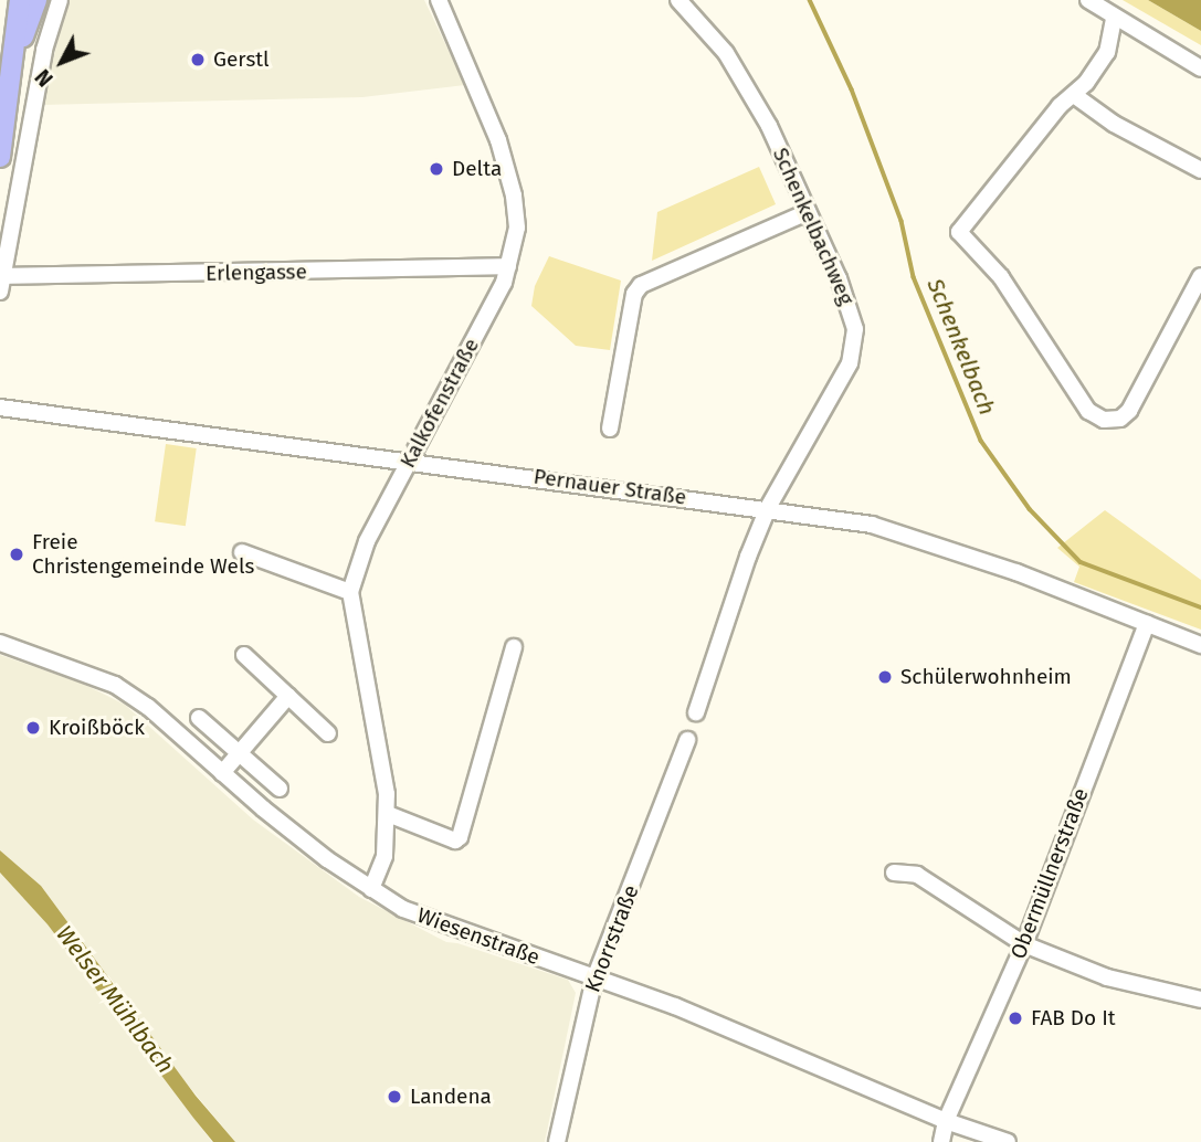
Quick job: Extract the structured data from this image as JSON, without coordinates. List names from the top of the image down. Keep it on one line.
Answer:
{"streets":{"street":["Schenkelbachweg","Erlengasse","Kalkofenstraße","Pernauer Straße","Obermüllnerstraße","Wiesenstraße","Knorrstraße"]},"crossings":[["Schenkelbachweg","Pernauer Straße"],["Erlengasse","Kalkofenstraße"],["Kalkofenstraße","Pernauer Straße"],["Kalkofenstraße","Wiesenstraße"],["Pernauer Straße","Obermüllnerstraße"],["Obermüllnerstraße","Wiesenstraße"],["Wiesenstraße","Knorrstraße"]],"water":["Schenkelbach","Welser Mühlbach"],"places":["Gerstl","Delta","Freie Christengemeinde Wels","Schülerwohnheim","Kroißböck","FAB Do It","Landena"],"north":"bottom left"}
